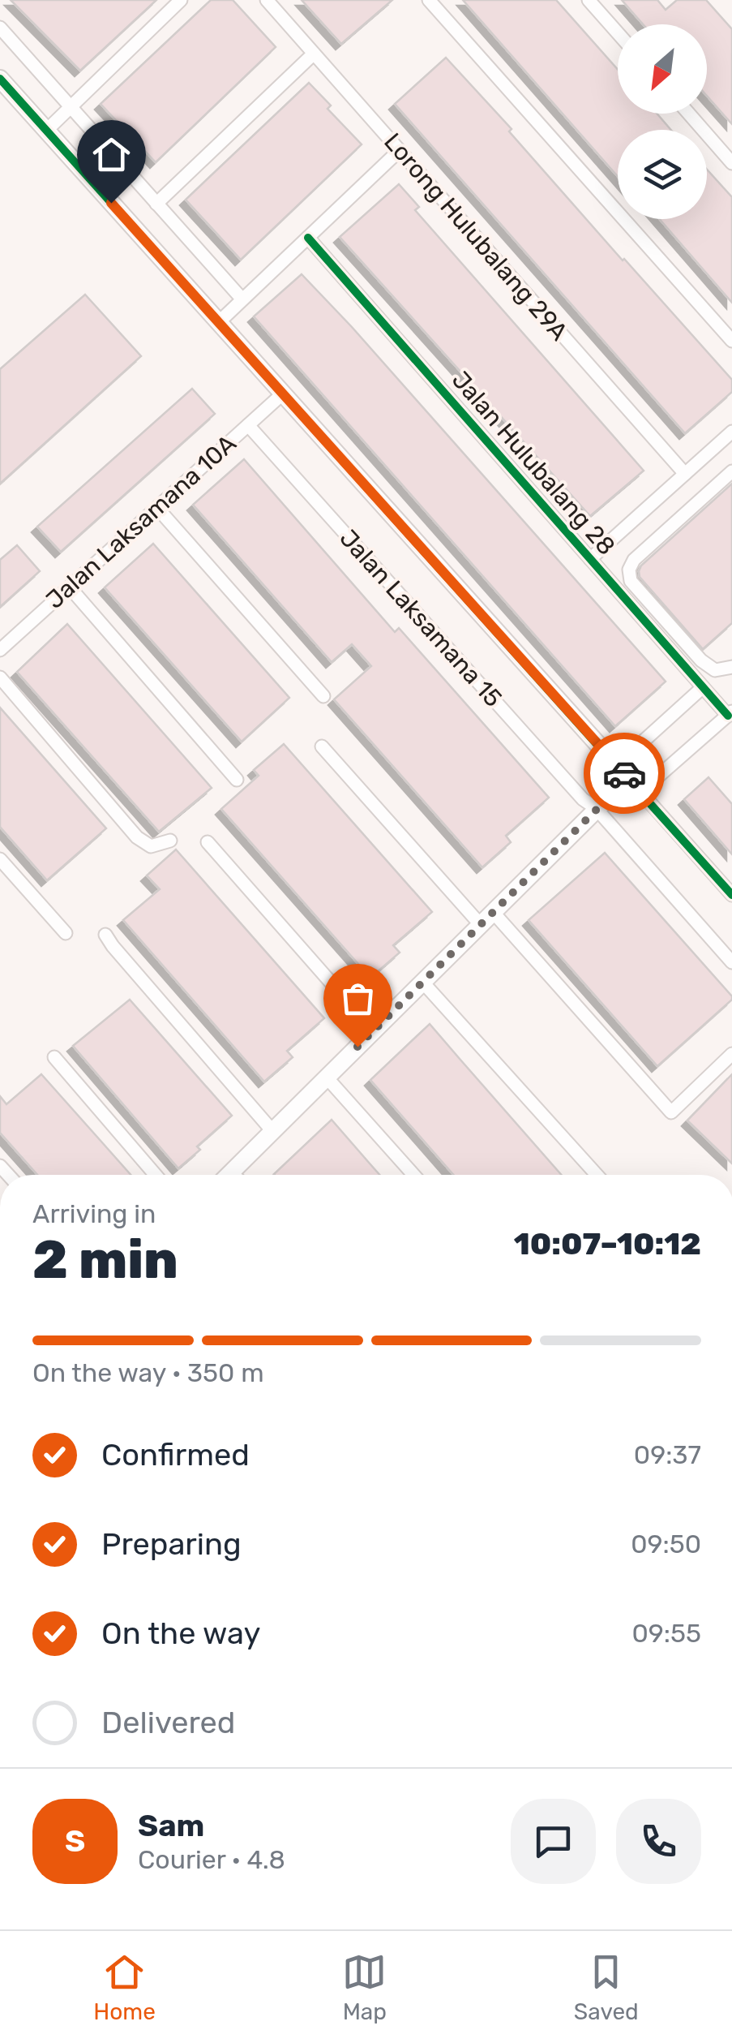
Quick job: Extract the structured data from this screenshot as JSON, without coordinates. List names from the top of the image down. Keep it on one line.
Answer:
{"streets":{"street":["Lorong Hulubalang 29A","Jalan Hulubalang 28","Jalan Laksamana 10A","Jalan Laksamana 15"]},"crossings":[["Jalan Laksamana 10A","Jalan Laksamana 15"]],"north":"bottom left","page":{"heading":["2 min","Arriving in","10:07–10:12"],"panel":["Sam","Courier · 4.8"],"bar":"On the way · 350 m","list":[["Confirmed","09:37"],["Preparing","09:50"],["On the way","09:55"],"Delivered"],"round":"S","tabs":["Home","Map","Saved"]}}
